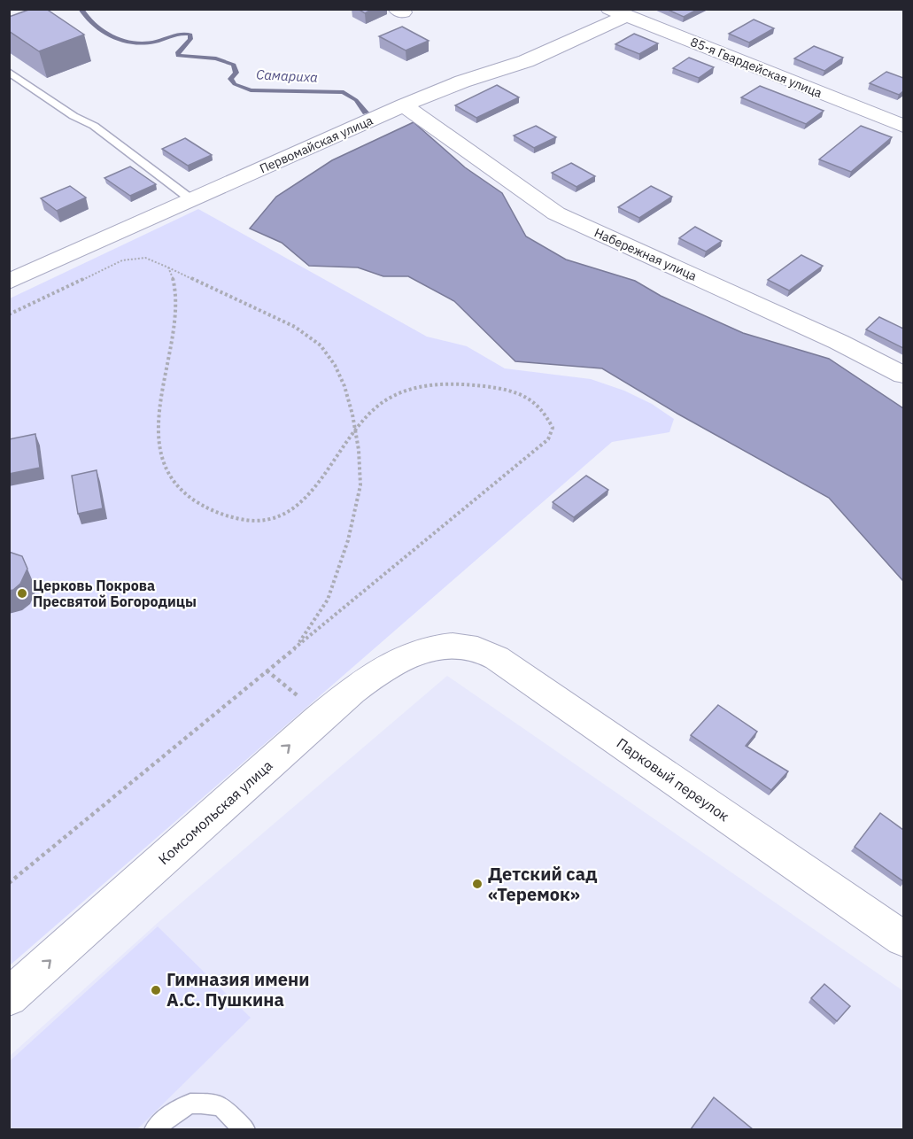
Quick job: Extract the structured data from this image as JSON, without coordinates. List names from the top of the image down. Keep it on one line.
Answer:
{"streets":{"street":["85-я Гвардейская улица","Первомайская улица","Набережная улица","Парковый переулок","Комсомольская улица"]},"crossings":[["85-я Гвардейская улица","Первомайская улица"],["Первомайская улица","Набережная улица"],["Парковый переулок","Комсомольская улица"]],"one_way":["Комсомольская улица"],"water":["Самариха"],"places":["Церковь Покрова Пресвятой Богородицы","Детский сад «Теремок»","Гимназия имени А.С. Пушкина"]}
